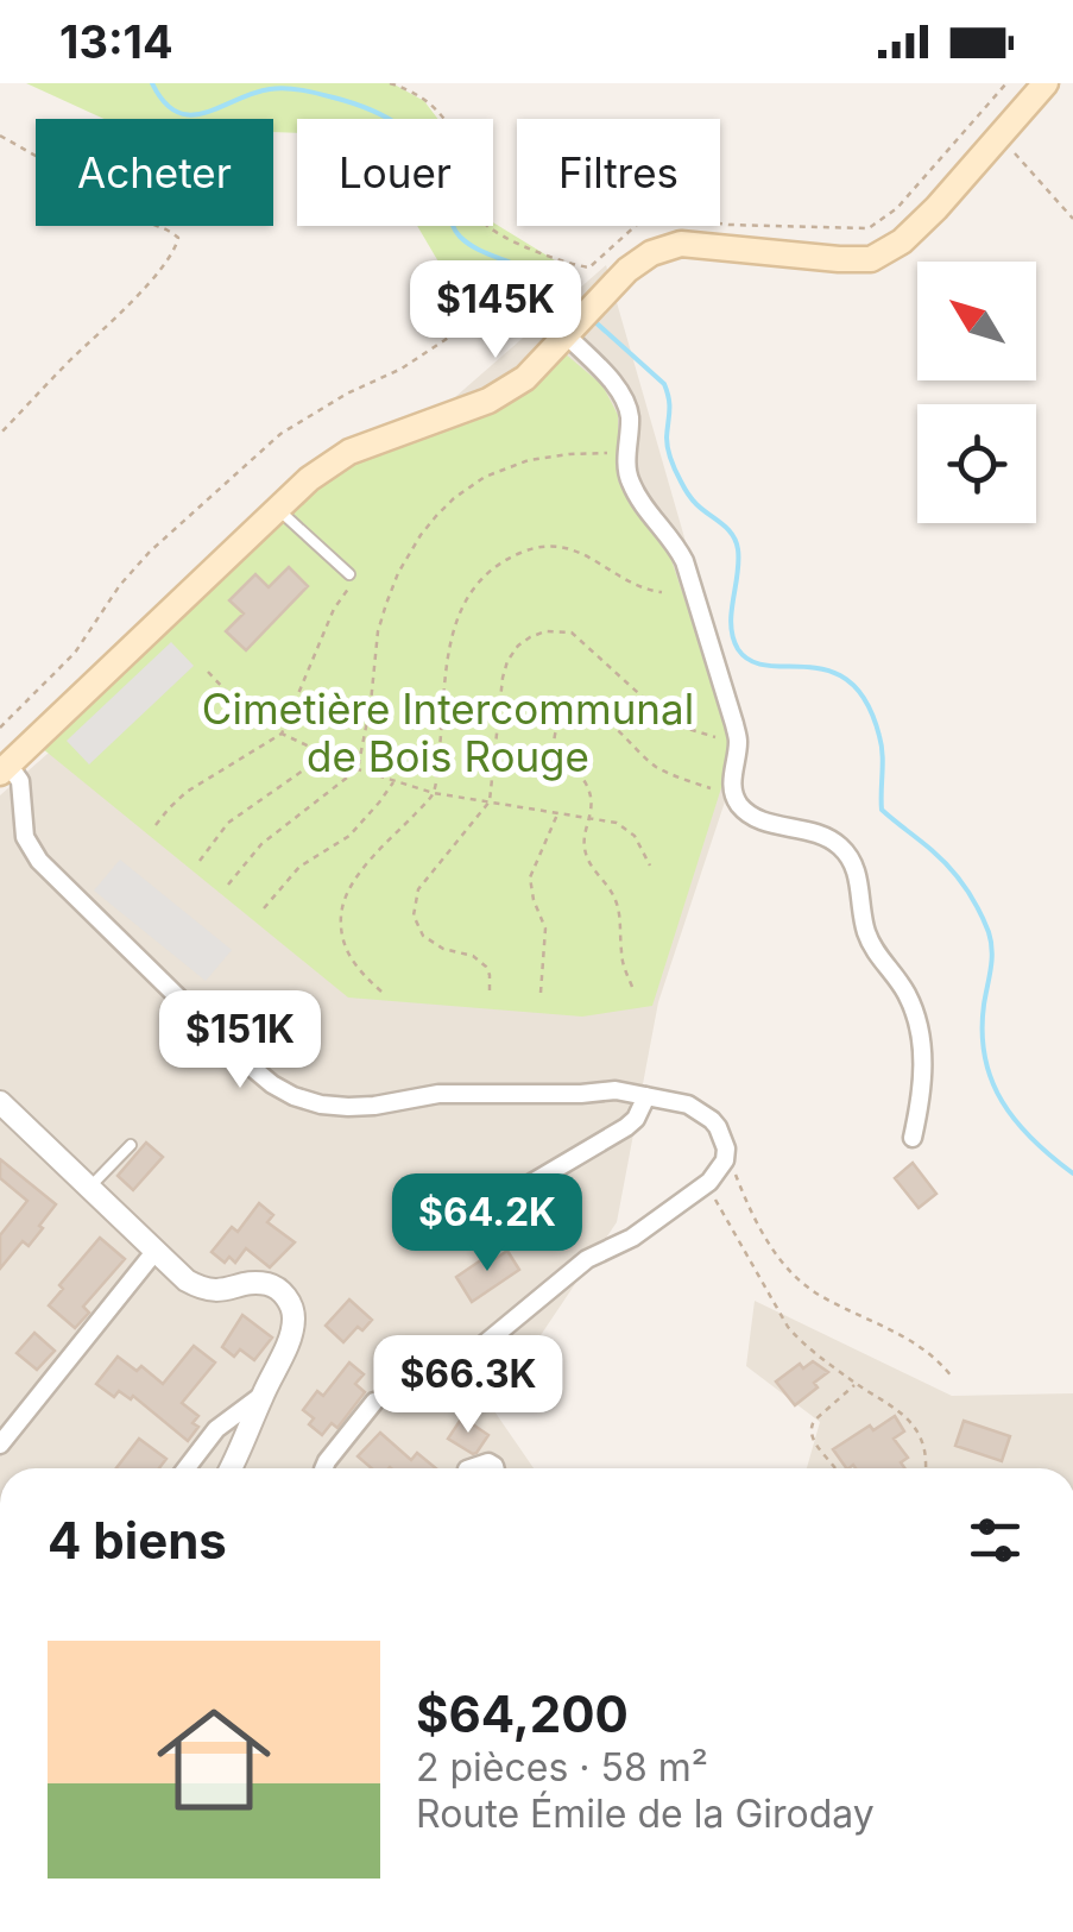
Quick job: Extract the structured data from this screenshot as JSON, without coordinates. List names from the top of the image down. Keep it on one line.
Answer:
{"parks":["Cimetière Intercommunal de Bois Rouge"],"north":"top left","page":{"status":"13:14","chip":["Acheter","Louer","Filtres"],"price":["$145K","$151K","$64.2K","$66.3K"],"heading":"4 biens","list":[{"name":"$64,200","note":"2 pièces · 58 m² · Route Émile de la Giroday"}]}}
